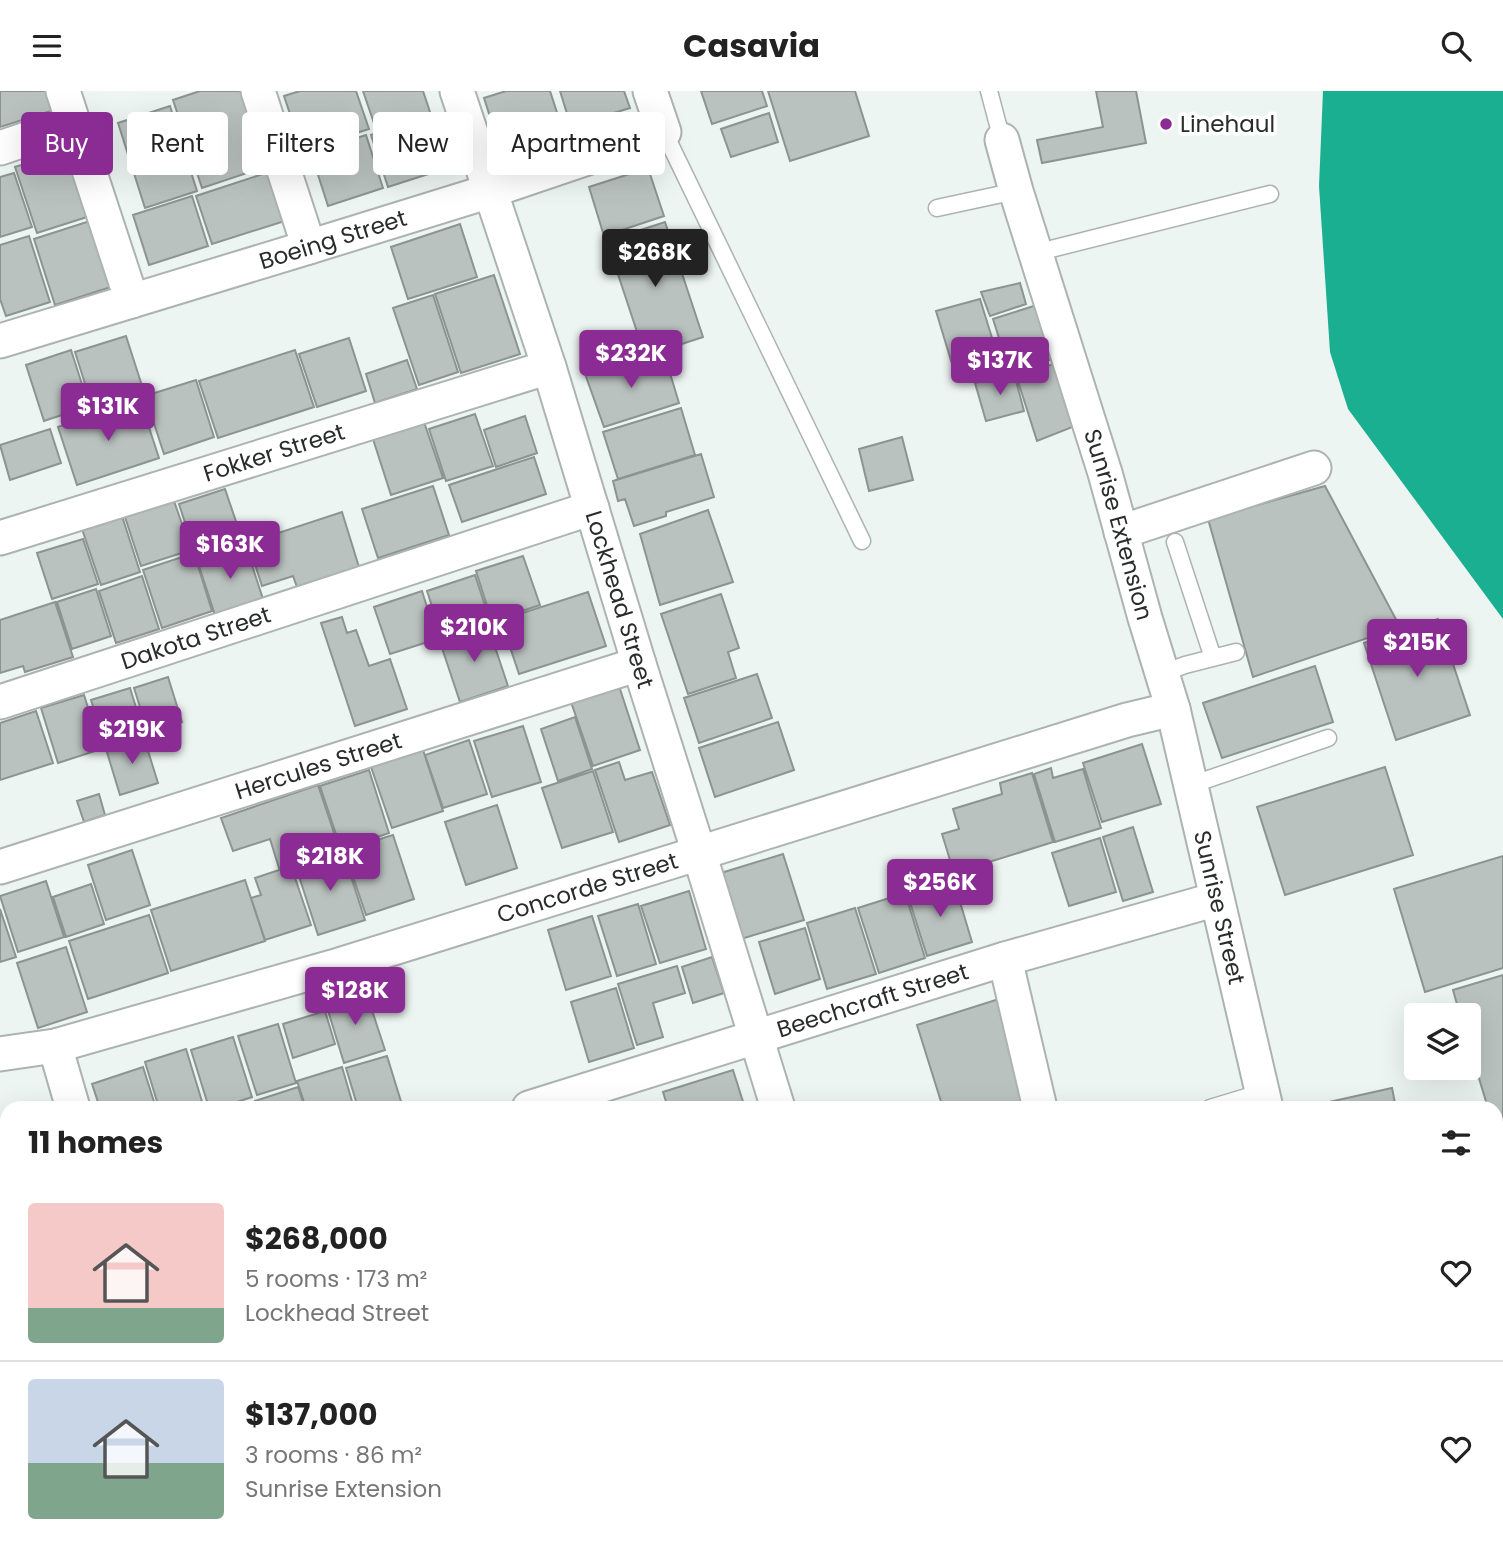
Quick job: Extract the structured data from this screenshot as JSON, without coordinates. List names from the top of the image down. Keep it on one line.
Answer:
{"streets":{"street":["Boeing Street","Fokker Street","Sunrise Extension","Lockhead Street","Dakota Street","Hercules Street","Concorde Street","Sunrise Street","Beechcraft Street"]},"crossings":[["Boeing Street","Lockhead Street"],["Fokker Street","Lockhead Street"],["Sunrise Extension","Concorde Street"],["Sunrise Extension","Sunrise Street"],["Lockhead Street","Dakota Street"],["Lockhead Street","Hercules Street"],["Lockhead Street","Concorde Street"],["Lockhead Street","Beechcraft Street"],["Concorde Street","Sunrise Street"],["Sunrise Street","Beechcraft Street"]],"places":["Linehaul"],"page":{"header":"Casavia","chip":["Buy","Rent","Filters","New","Apartment"],"price":["$268K","$232K","$137K","$131K","$163K","$210K","$215K","$219K","$218K","$256K","$128K"],"heading":"11 homes","list":[{"name":"$268,000","note":"5 rooms · 173 m² · Lockhead Street"},{"name":"$137,000","note":"3 rooms · 86 m² · Sunrise Extension"}]}}
